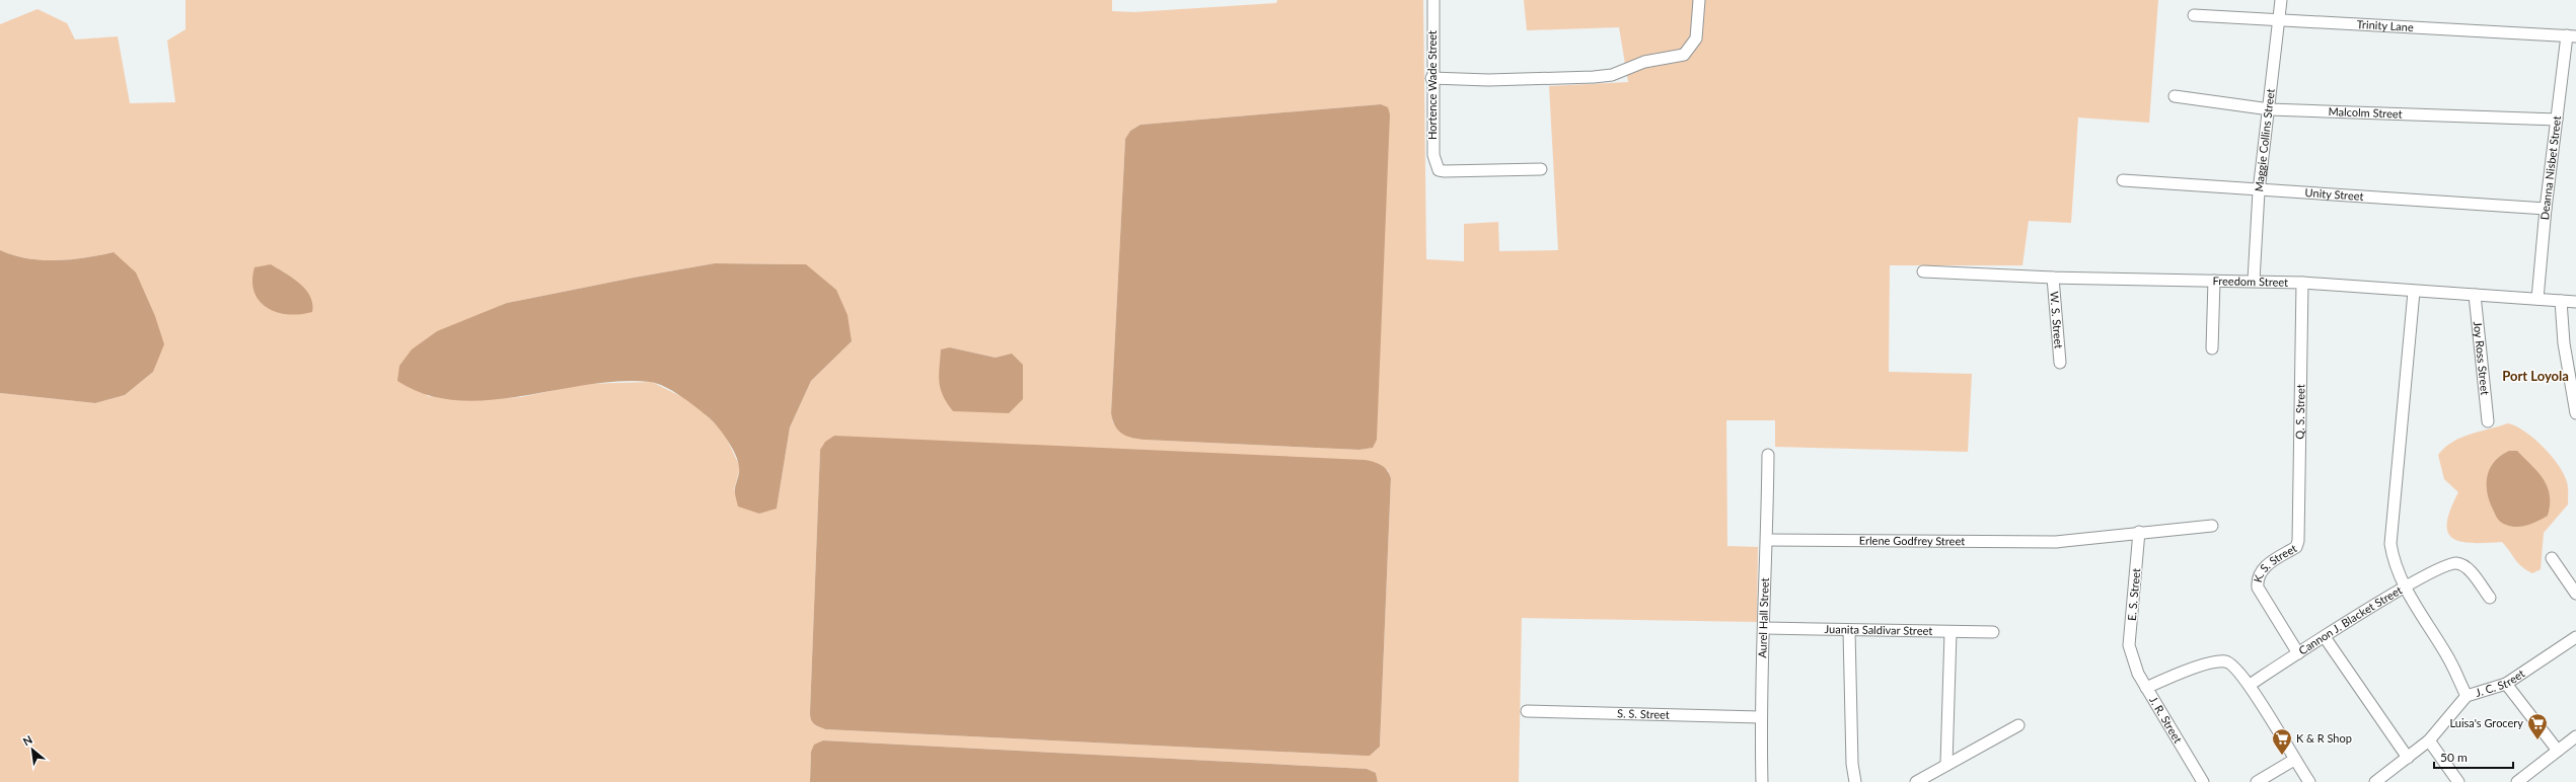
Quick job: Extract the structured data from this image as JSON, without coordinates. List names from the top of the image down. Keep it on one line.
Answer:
{"streets":{"street":["Trinity Lane","Hortence Wade Street","Malcolm Street","Maggie Collins Street","Deanna Nisbet Street","Unity Street","Freedom Street","W. S. Street","Joy Ross Street","Q. S. Street","Erlene Godfrey Street","K. S. Street","E. S. Street","Aurel Hall Street","Cannon J. Blacket Street","Juanita Saldivar Street","J. C. Street","S. S. Street","J. R. Street"]},"crossings":[["Trinity Lane","Maggie Collins Street"],["Trinity Lane","Deanna Nisbet Street"],["Malcolm Street","Maggie Collins Street"],["Malcolm Street","Deanna Nisbet Street"],["Maggie Collins Street","Unity Street"],["Maggie Collins Street","Freedom Street"],["Deanna Nisbet Street","Unity Street"],["Deanna Nisbet Street","Freedom Street"],["Freedom Street","W. S. Street"],["Freedom Street","Joy Ross Street"],["Freedom Street","Q. S. Street"],["Q. S. Street","K. S. Street"],["Erlene Godfrey Street","E. S. Street"],["Erlene Godfrey Street","Aurel Hall Street"],["K. S. Street","Cannon J. Blacket Street"],["E. S. Street","J. R. Street"],["Aurel Hall Street","Juanita Saldivar Street"],["Aurel Hall Street","S. S. Street"]],"districts":["Port Loyola"],"places":{"supermarket":["Luisa's Grocery","K & R Shop"]},"scale_bar":"50 m","north":"top left"}
